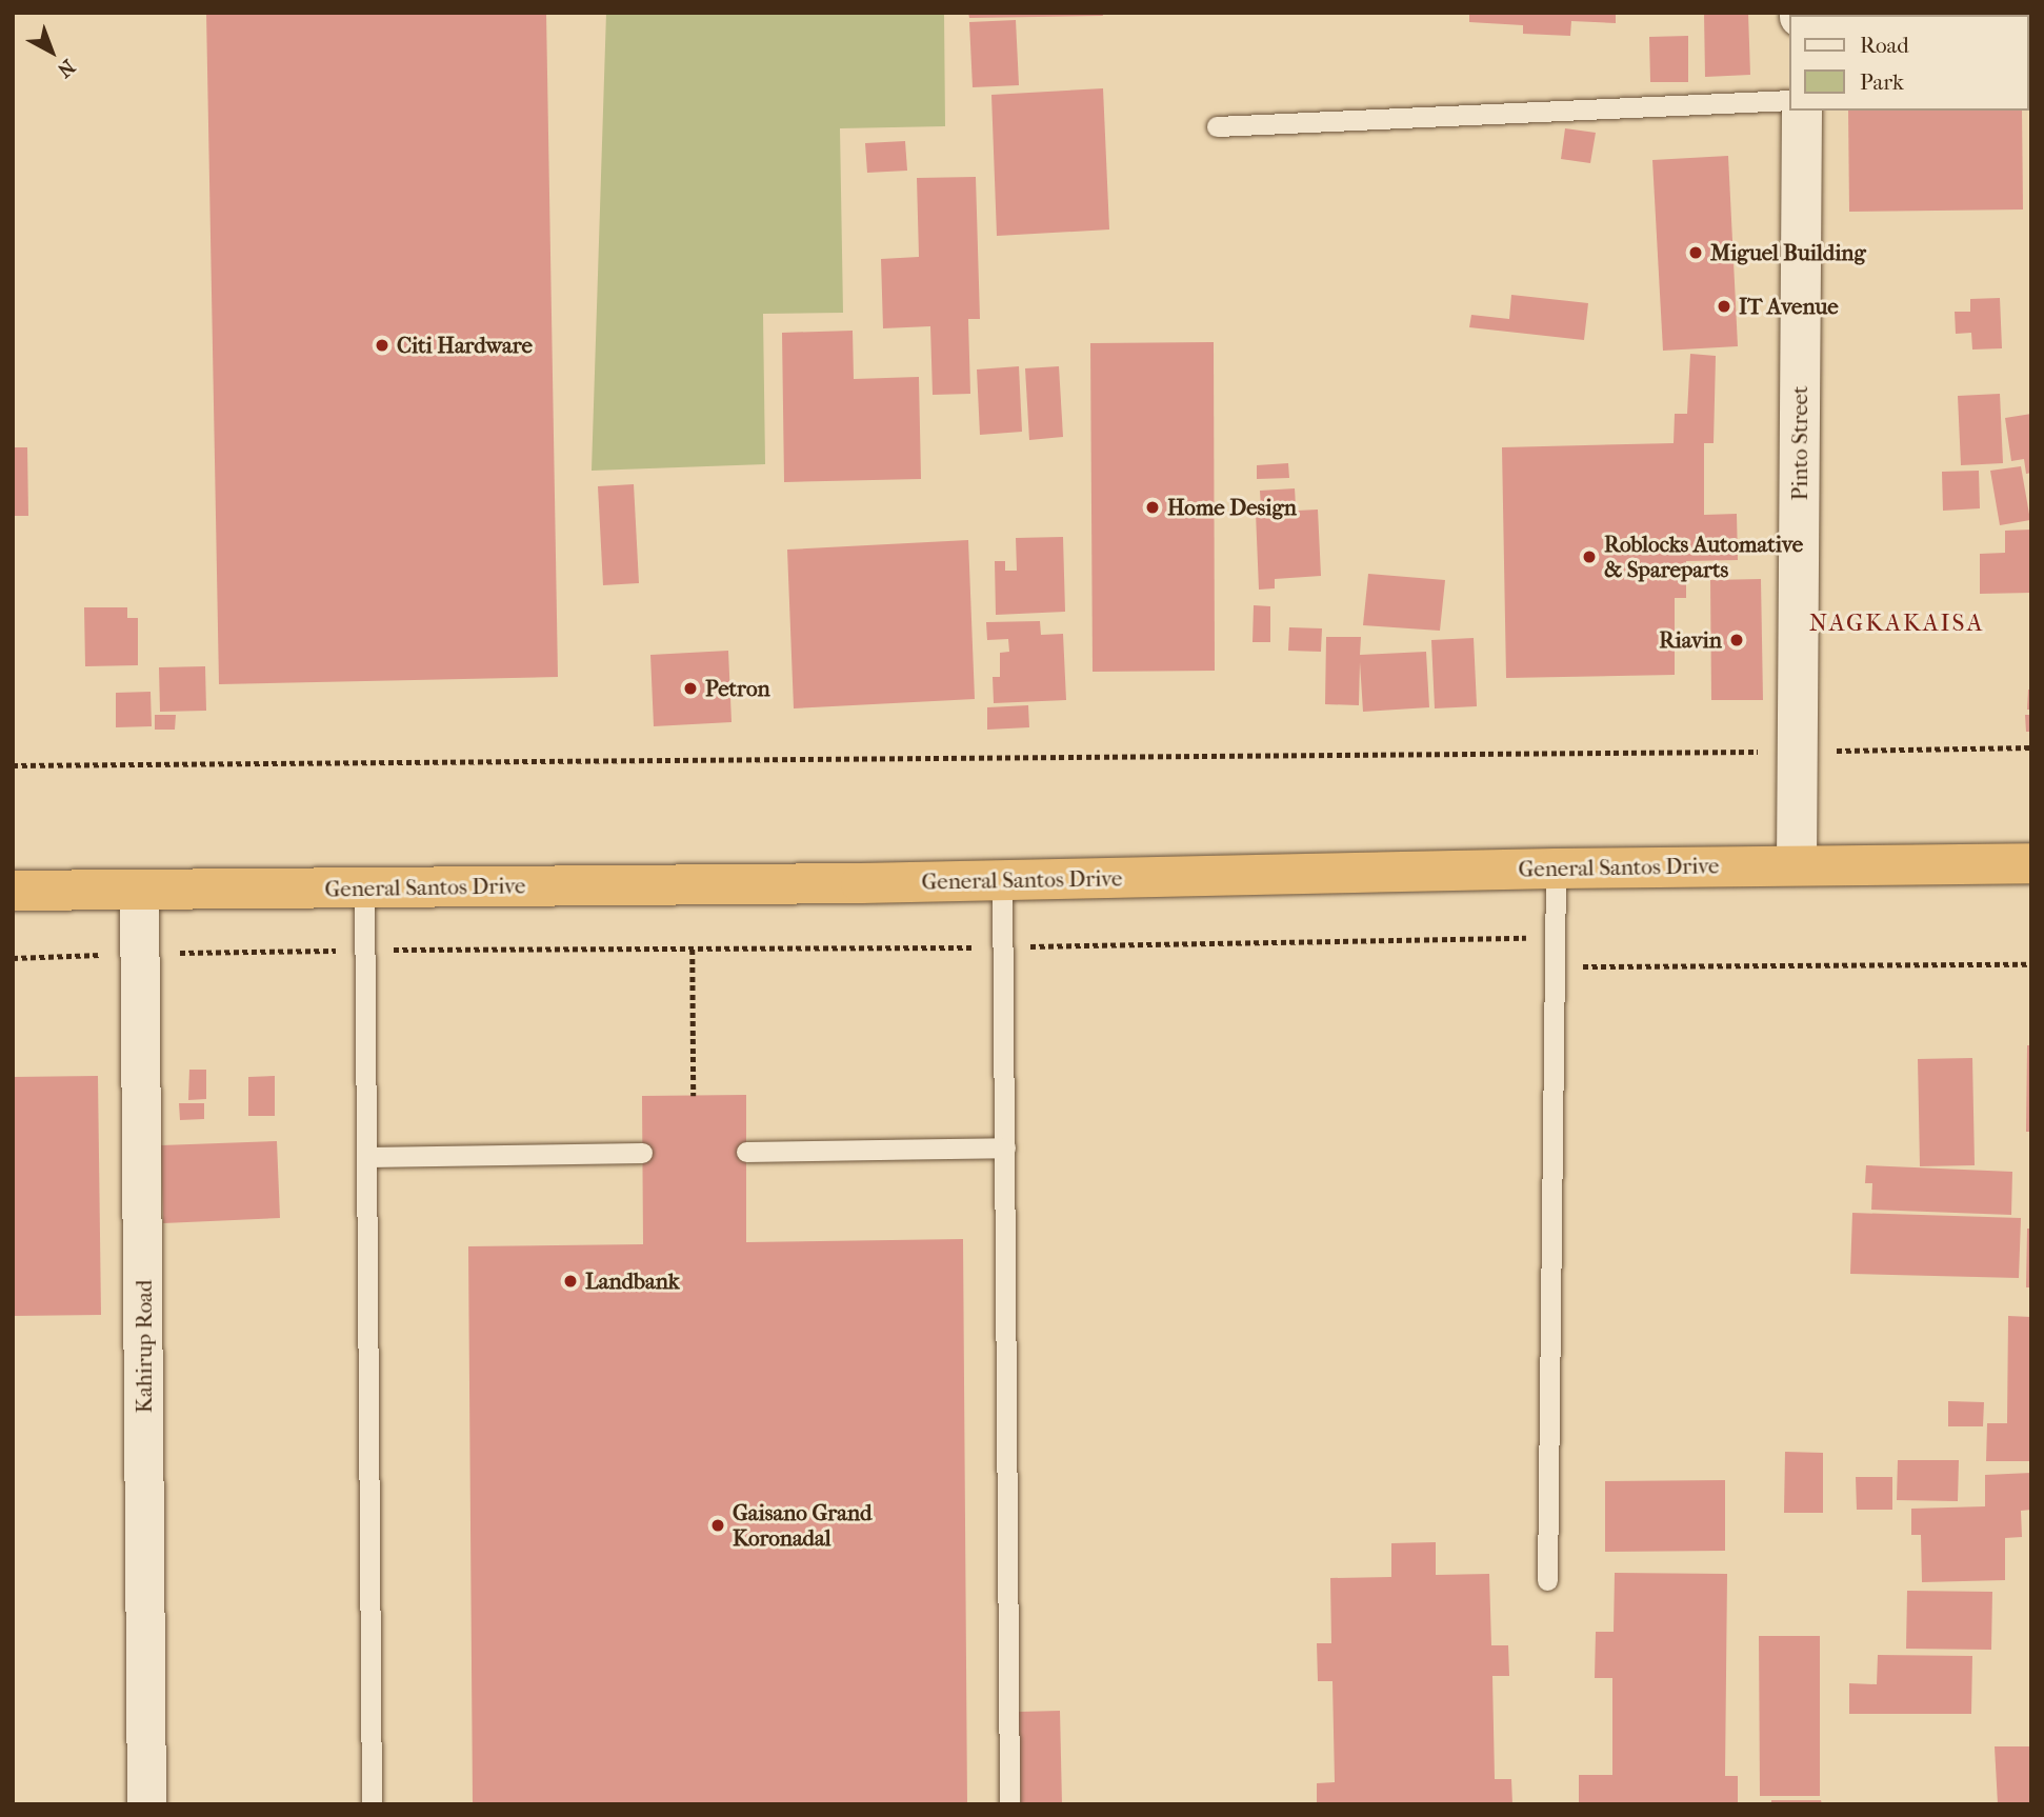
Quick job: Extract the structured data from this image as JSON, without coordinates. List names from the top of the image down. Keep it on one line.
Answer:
{"streets":{"highway":["General Santos Drive"],"street":["Pinto Street","Kahirup Road"]},"crossings":[["Pinto Street","General Santos Drive"],["General Santos Drive","Kahirup Road"]],"districts":["NAGKAKAISA"],"places":["Miguel Building","IT Avenue","Citi Hardware","Home Design","Roblocks Automative & Spareparts","Riavin","Petron","Landbank","Gaisano Grand Koronadal"],"legend":["Road","Park"],"north":"bottom right"}
